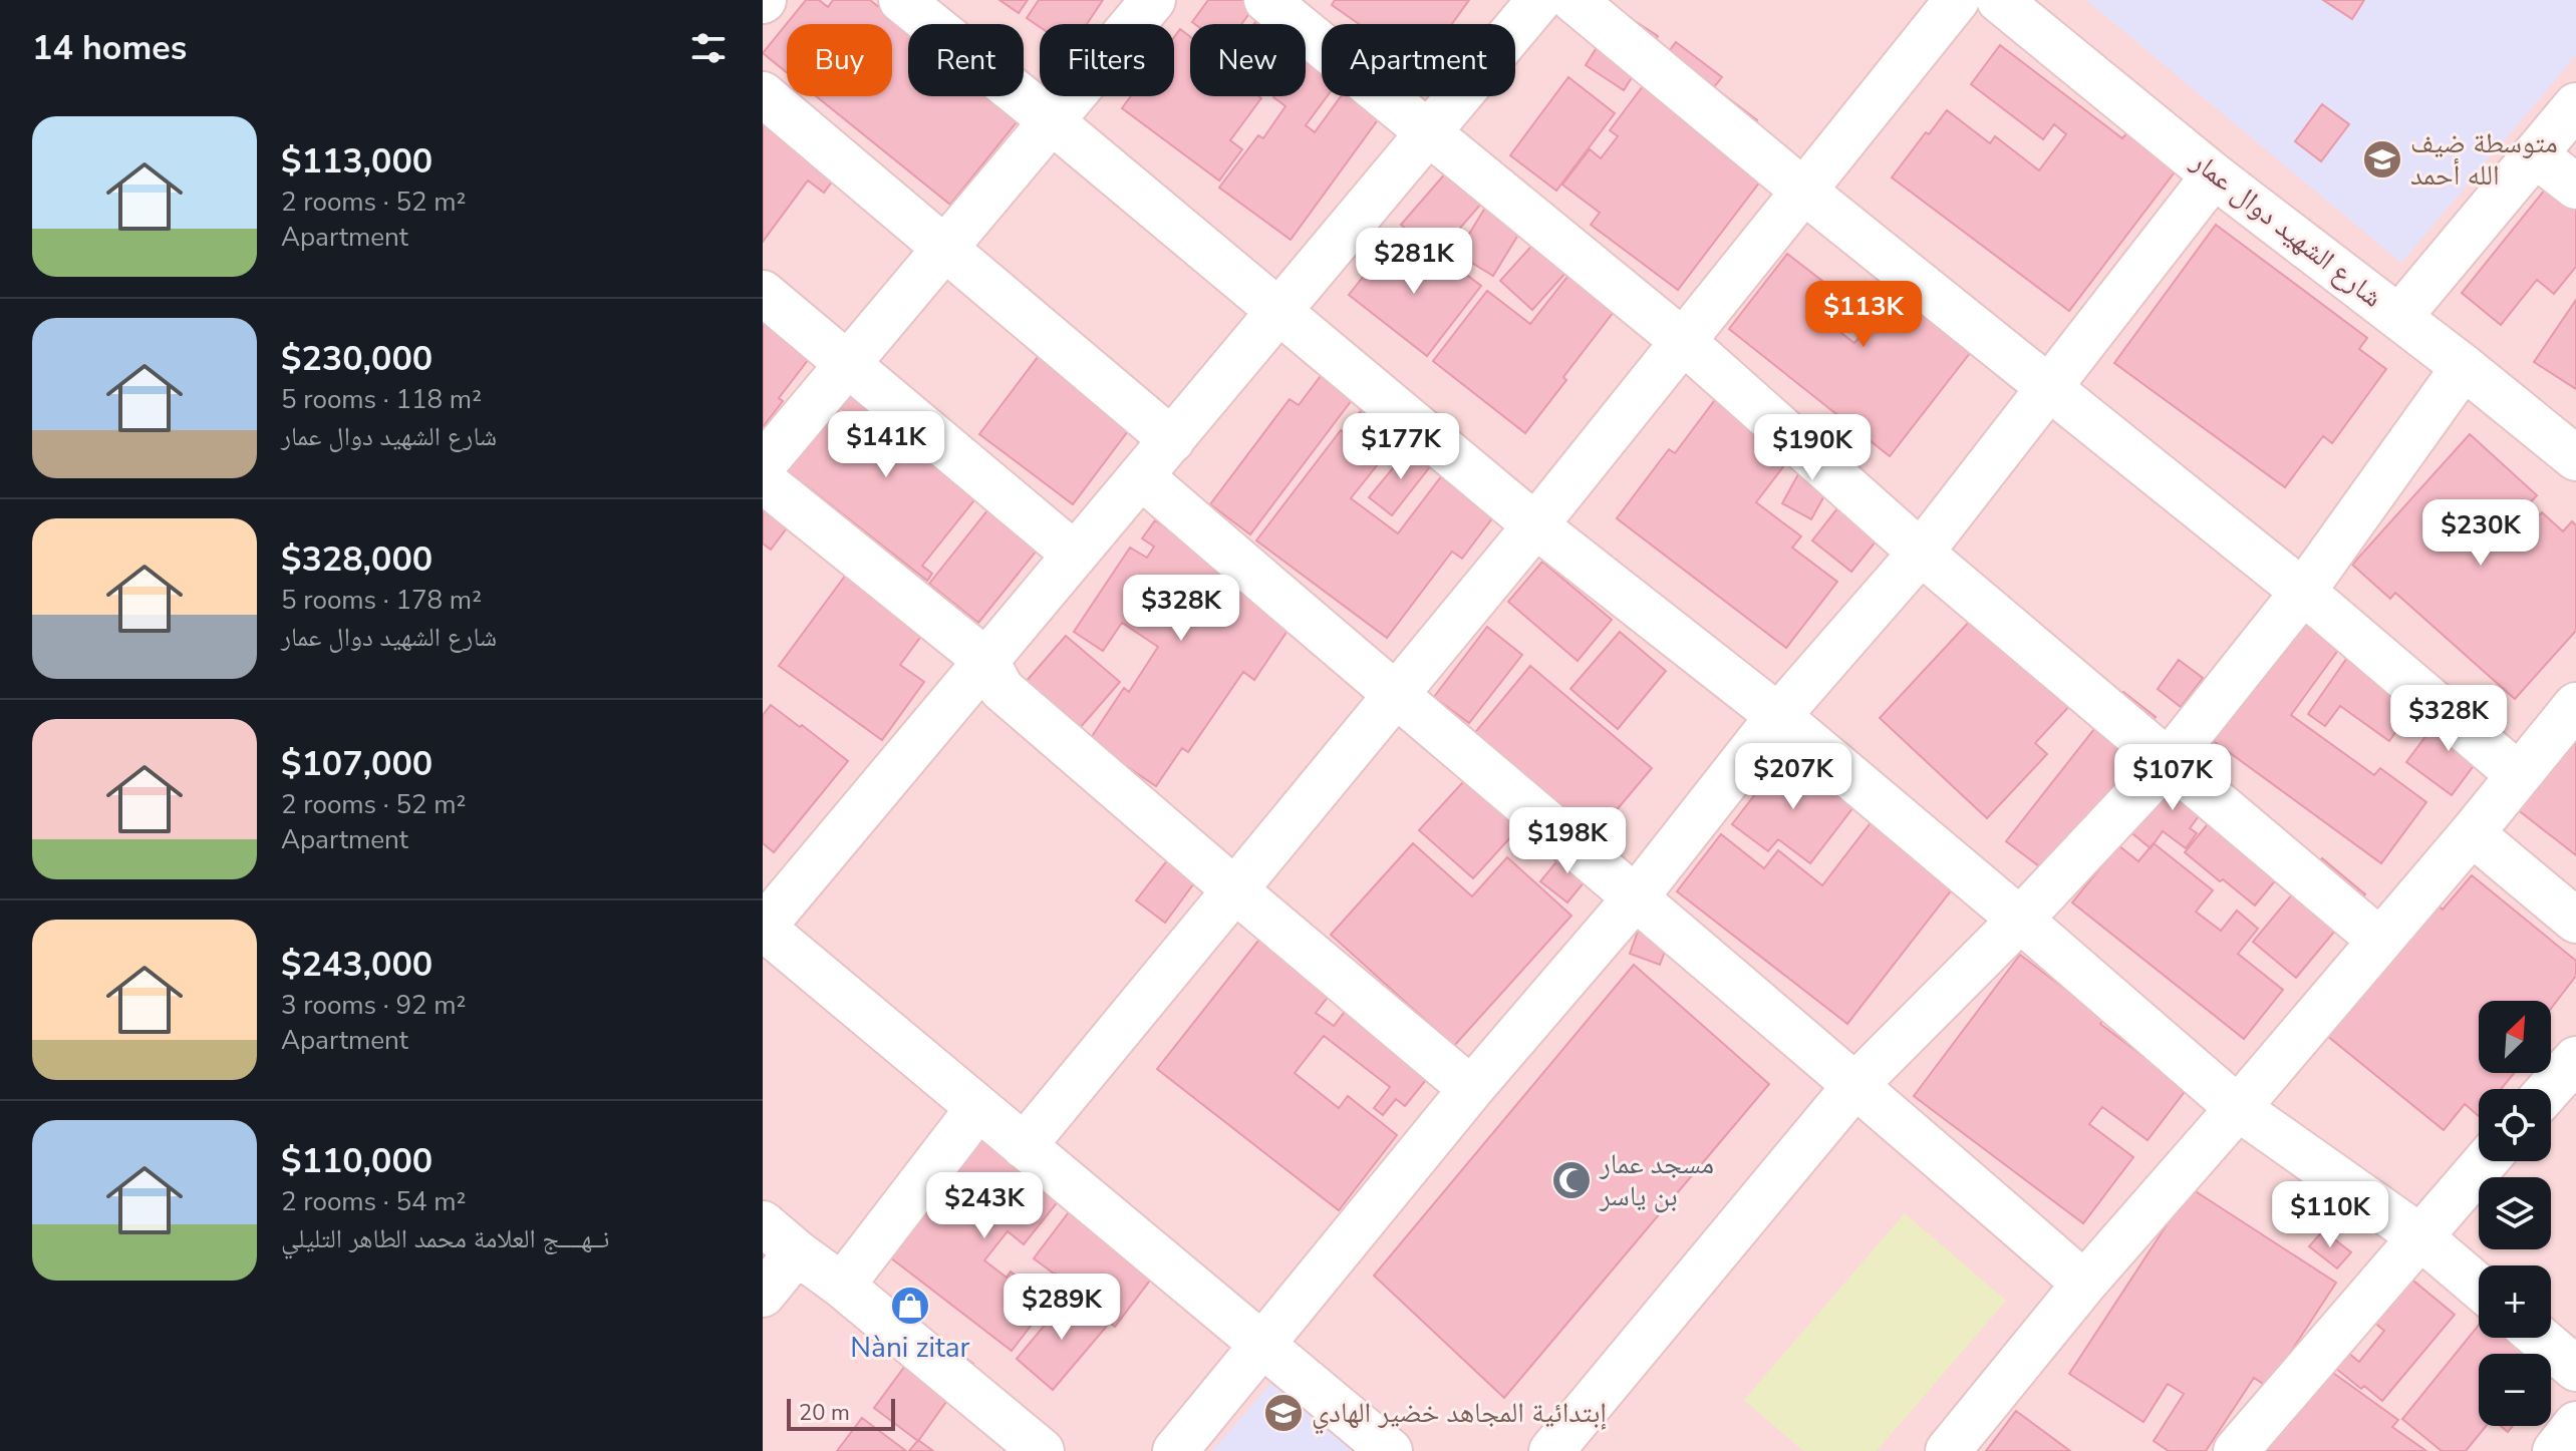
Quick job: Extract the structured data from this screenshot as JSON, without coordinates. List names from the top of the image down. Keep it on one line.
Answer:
{"streets":{"street":["شارع الشهيد دوال عمار"]},"places":{"school or university":["متوسطة ضيف الله أحمد","إبتدائية المجاهد خضير الهادي"],"mosque":["مسجد عمار بن ياسر"],"shop":["Nàni zitar"]},"scale_bar":"20 m","north":"top right","page":{"heading":"14 homes","chip":["Buy","Rent","Filters","New","Apartment"],"list":[{"name":"$113,000","note":"2 rooms · 52 m² · Apartment"},{"name":"$230,000","note":"5 rooms · 118 m² · شارع الشهيد دوال عمار"},{"name":"$328,000","note":"5 rooms · 178 m² · شارع الشهيد دوال عمار"},{"name":"$107,000","note":"2 rooms · 52 m² · Apartment"},{"name":"$243,000","note":"3 rooms · 92 m² · Apartment"},{"name":"$110,000","note":"2 rooms · 54 m² · نــهــــج العلامة محمد الطاهر التليلي"}],"price":["$281K","$113K","$141K","$177K","$190K","$230K","$328K","$328K","$207K","$107K","$198K","$243K","$110K","$289K"],"map_buttons":["+","−"],"scale":"20 m"}}
